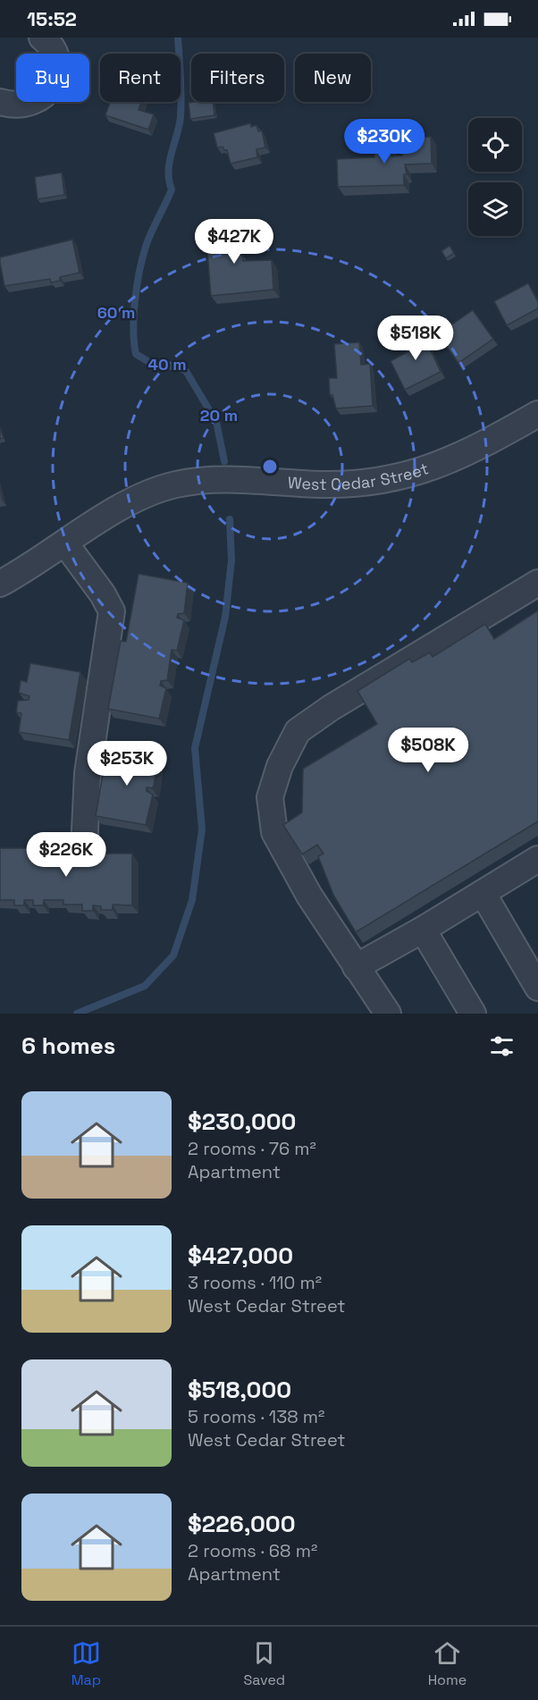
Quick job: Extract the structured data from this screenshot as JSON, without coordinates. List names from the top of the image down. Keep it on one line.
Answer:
{"streets":{"street":["West Cedar Street"]},"page":{"status":"15:52","chip":["Buy","Rent","Filters","New"],"price":["$230K","$427K","$518K","$508K","$253K","$226K"],"heading":"6 homes","list":[{"name":"$230,000","note":"2 rooms · 76 m² · Apartment"},{"name":"$427,000","note":"3 rooms · 110 m² · West Cedar Street"},{"name":"$518,000","note":"5 rooms · 138 m² · West Cedar Street"},{"name":"$226,000","note":"2 rooms · 68 m² · Apartment"}],"tabs":["Map","Saved","Home"]},"rings":["60 m","40 m","20 m"]}
